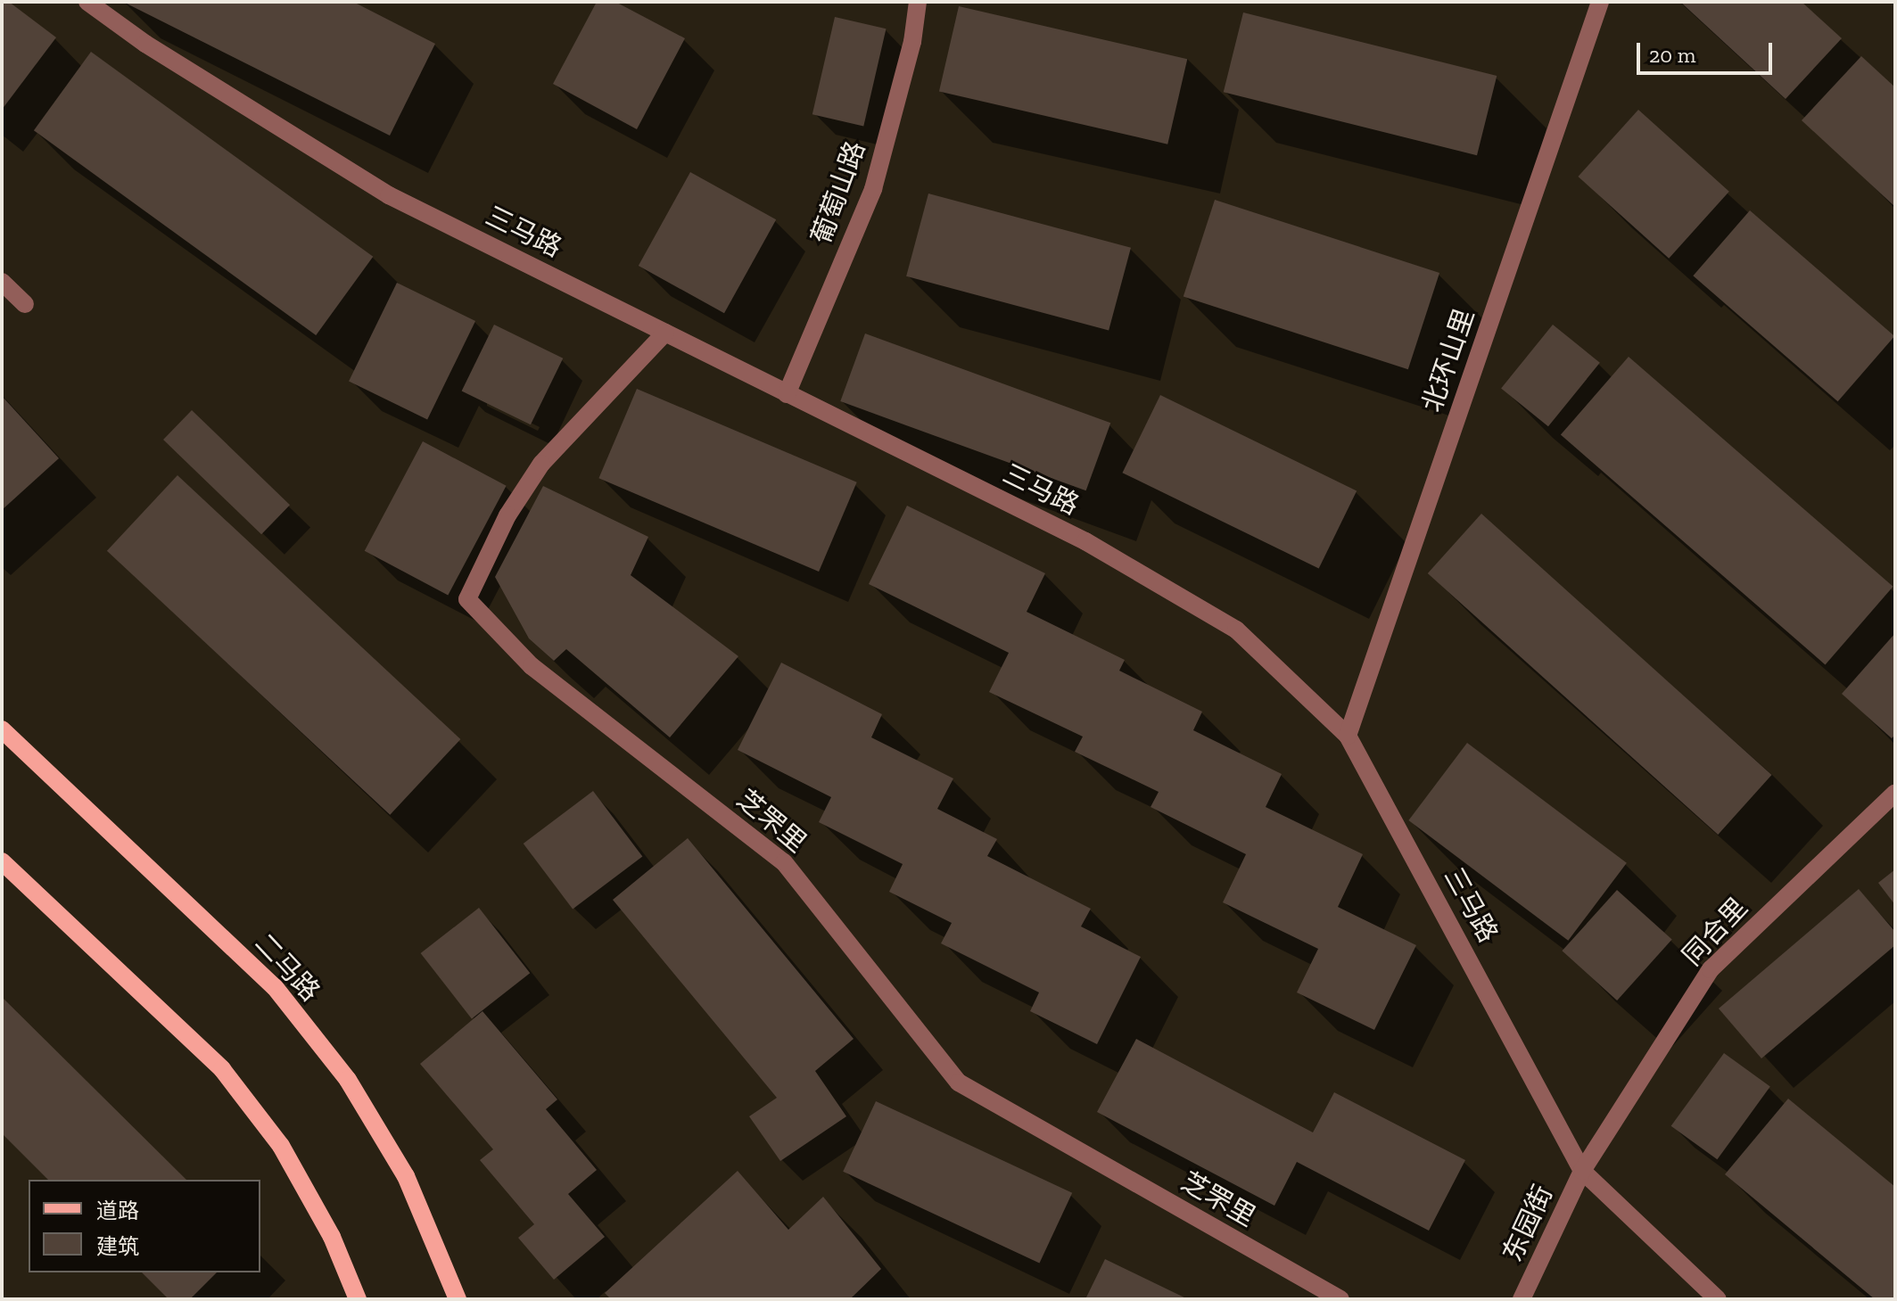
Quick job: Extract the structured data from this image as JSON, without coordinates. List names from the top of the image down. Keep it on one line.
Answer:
{"streets":{"main road":["二马路"],"street":["葡萄山路","三马路","北环山里","芝罘里","同合里","东园街"]},"crossings":[["葡萄山路","三马路"],["三马路","北环山里"],["三马路","芝罘里"],["三马路","同合里"],["三马路","东园街"],["同合里","东园街"]],"legend":["道路","建筑"],"scale_bar":"20 m"}
